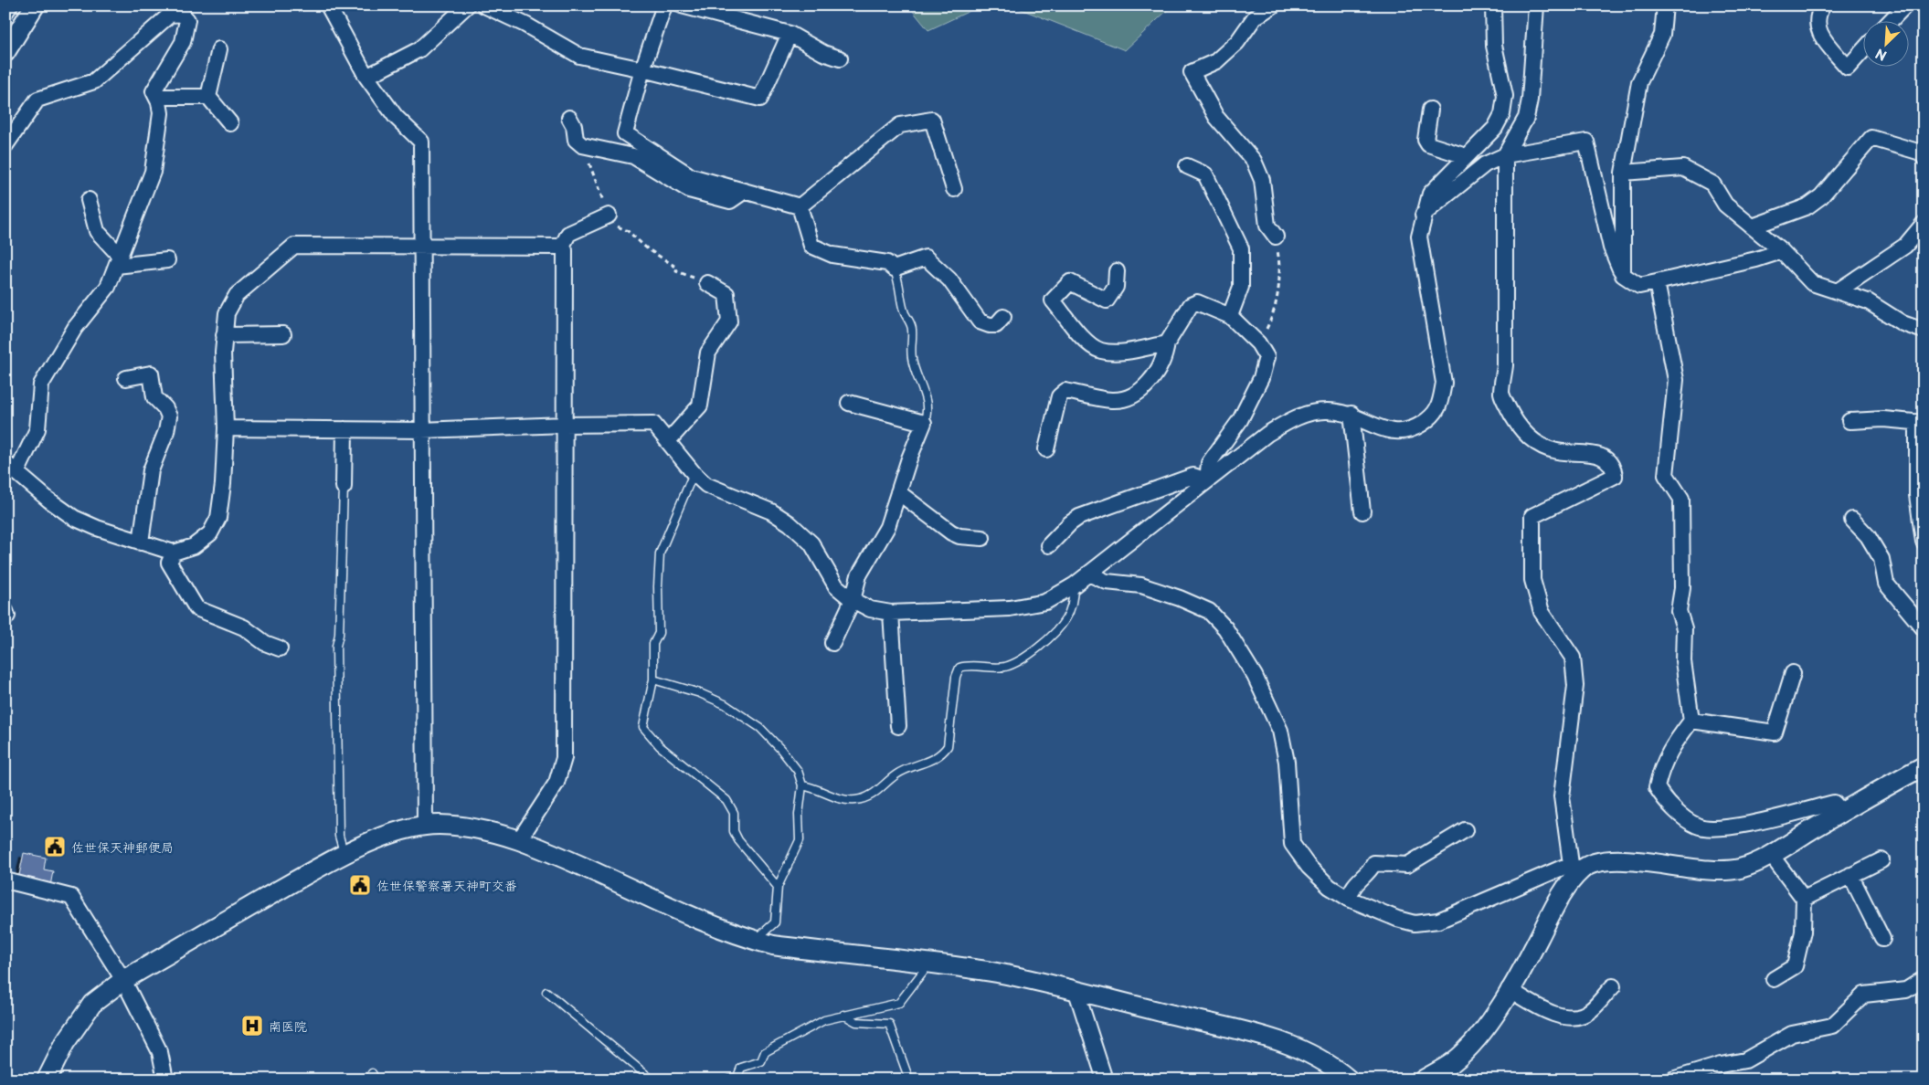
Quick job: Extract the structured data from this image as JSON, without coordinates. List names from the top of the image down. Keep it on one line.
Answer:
{"places":{"public building":["佐世保天神郵便局","佐世保警察署天神町交番"],"hospital":["南医院"]},"north":"bottom left"}
